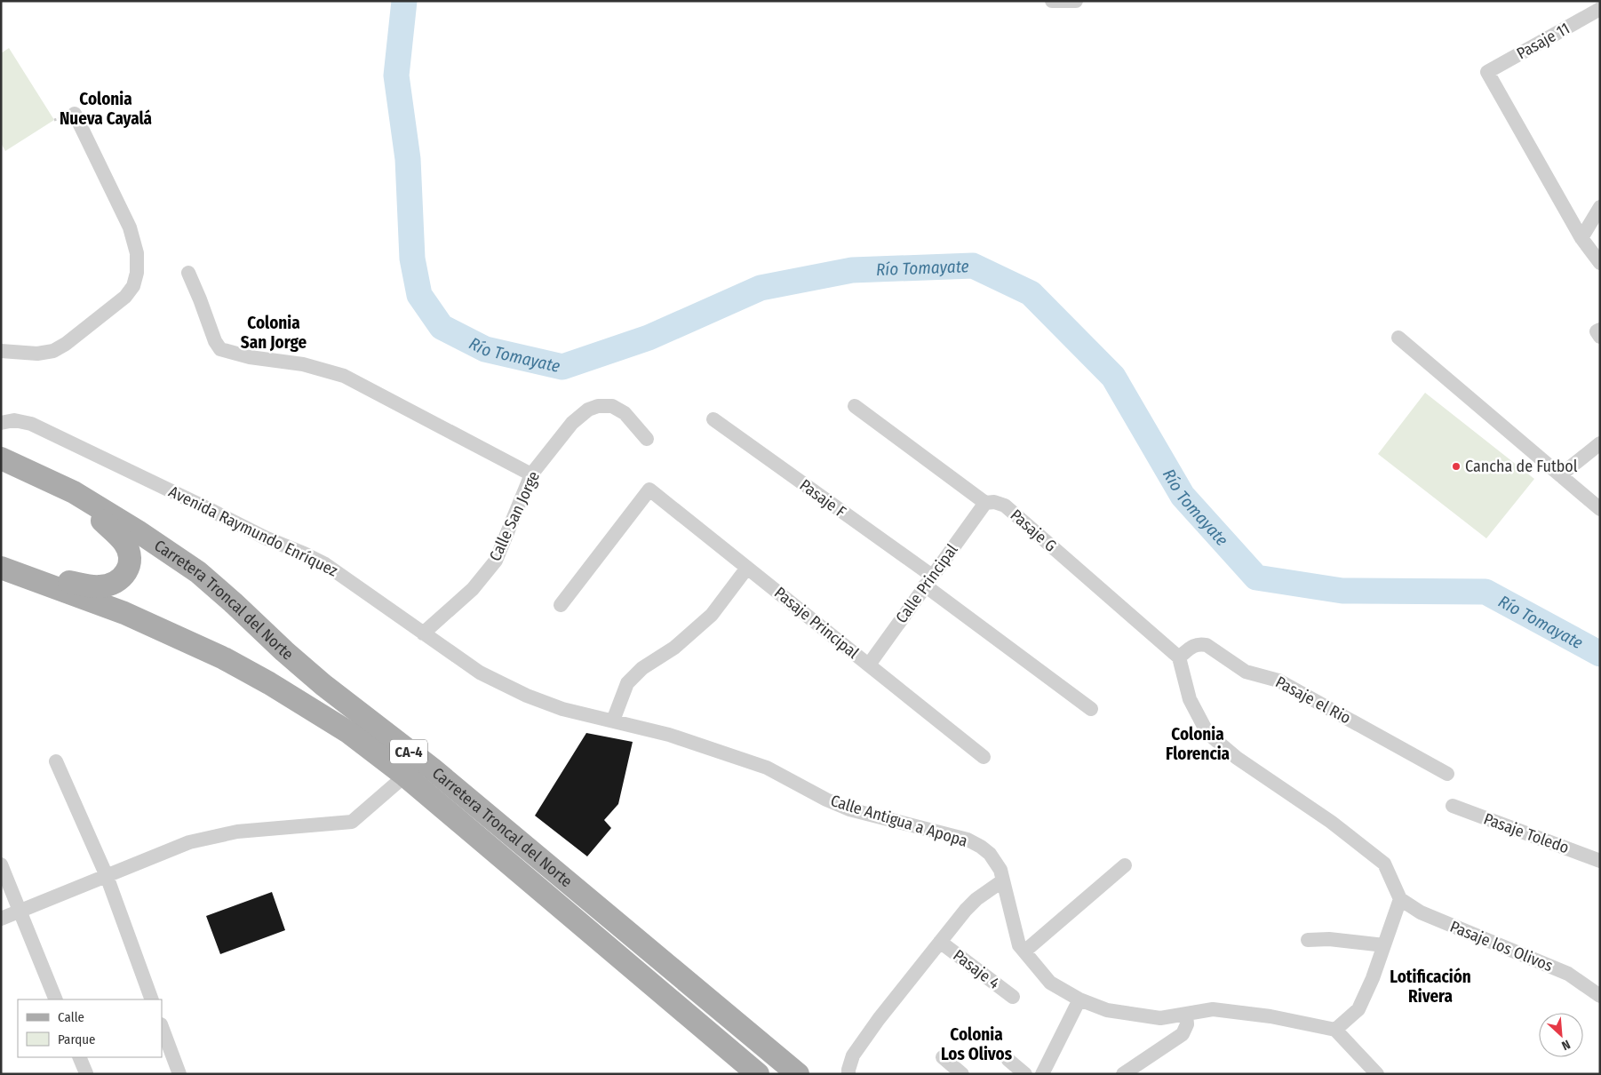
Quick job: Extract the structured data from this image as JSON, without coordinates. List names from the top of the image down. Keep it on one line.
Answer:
{"streets":{"main road":["Carretera Troncal del Norte","CA-4"],"street":["Pasaje 11","Pasaje F","Calle San Jorge","Pasaje G","Avenida Raymundo Enríquez","Calle Principal","Pasaje Principal","Pasaje el Rio","Calle Antigua a Apopa","Pasaje Toledo","Pasaje los Olivos","Pasaje 4"]},"crossings":[["Pasaje F","Calle Principal"],["Calle San Jorge","Avenida Raymundo Enríquez"],["Pasaje G","Calle Principal"],["Pasaje G","Pasaje el Rio"],["Avenida Raymundo Enríquez","Calle Antigua a Apopa"],["Calle Principal","Pasaje Principal"]],"districts":["Colonia Nueva Cayalá","Colonia San Jorge","Colonia Florencia","Lotificación Rivera","Colonia Los Olivos"],"water":["Río Tomayate"],"places":["Cancha de Futbol"],"legend":["Calle","Parque"],"north":"bottom right"}
